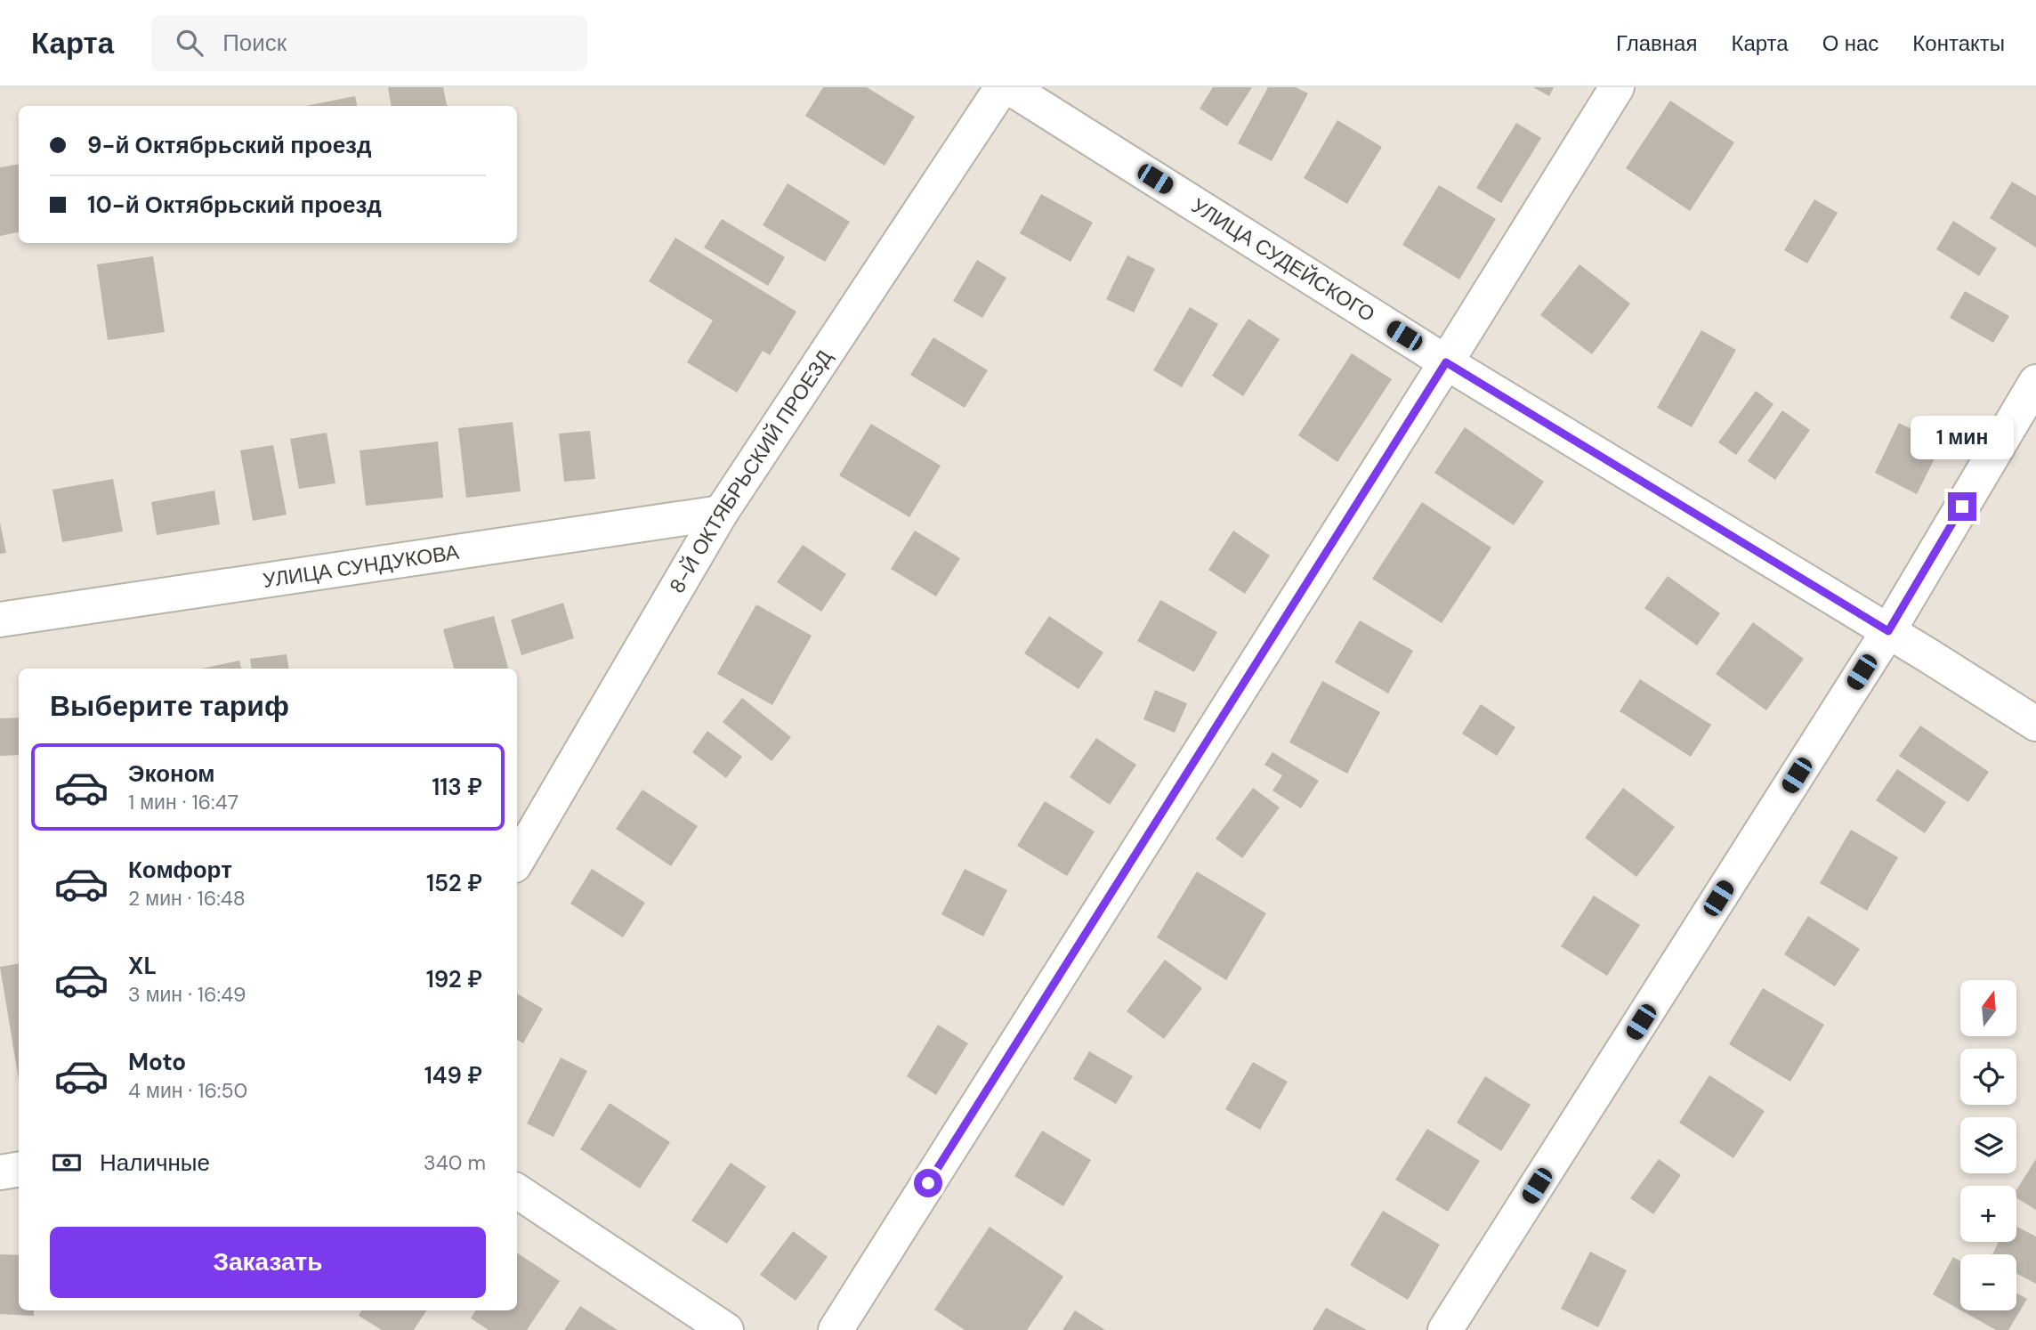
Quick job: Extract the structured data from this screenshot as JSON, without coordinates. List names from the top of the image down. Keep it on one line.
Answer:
{"streets":{"street":["УЛИЦА СУДЕЙСКОГО","8-Й ОКТЯБРЬСКИЙ ПРОЕЗД","УЛИЦА СУНДУКОВА"]},"crossings":[["8-Й ОКТЯБРЬСКИЙ ПРОЕЗД","УЛИЦА СУНДУКОВА"]],"north":"top","page":{"header":"Карта","search":"Поиск","nav":["Главная","Карта","О нас","Контакты"],"banner":["9-й Октябрьский проезд","10-й Октябрьский проезд"],"bubble":"1 мин","heading":"Выберите тариф","list":[{"name":"Эконом","note":"1 мин · 16:47","value":"113 ₽"},{"name":"Комфорт","note":"2 мин · 16:48","value":"152 ₽"},{"name":"XL","note":"3 мин · 16:49","value":"192 ₽"},{"name":"Moto","note":"4 мин · 16:50","value":"149 ₽"}],"map_buttons":["+","−"],"pay":["Наличные","340 m"],"buttons":"Заказать"}}
